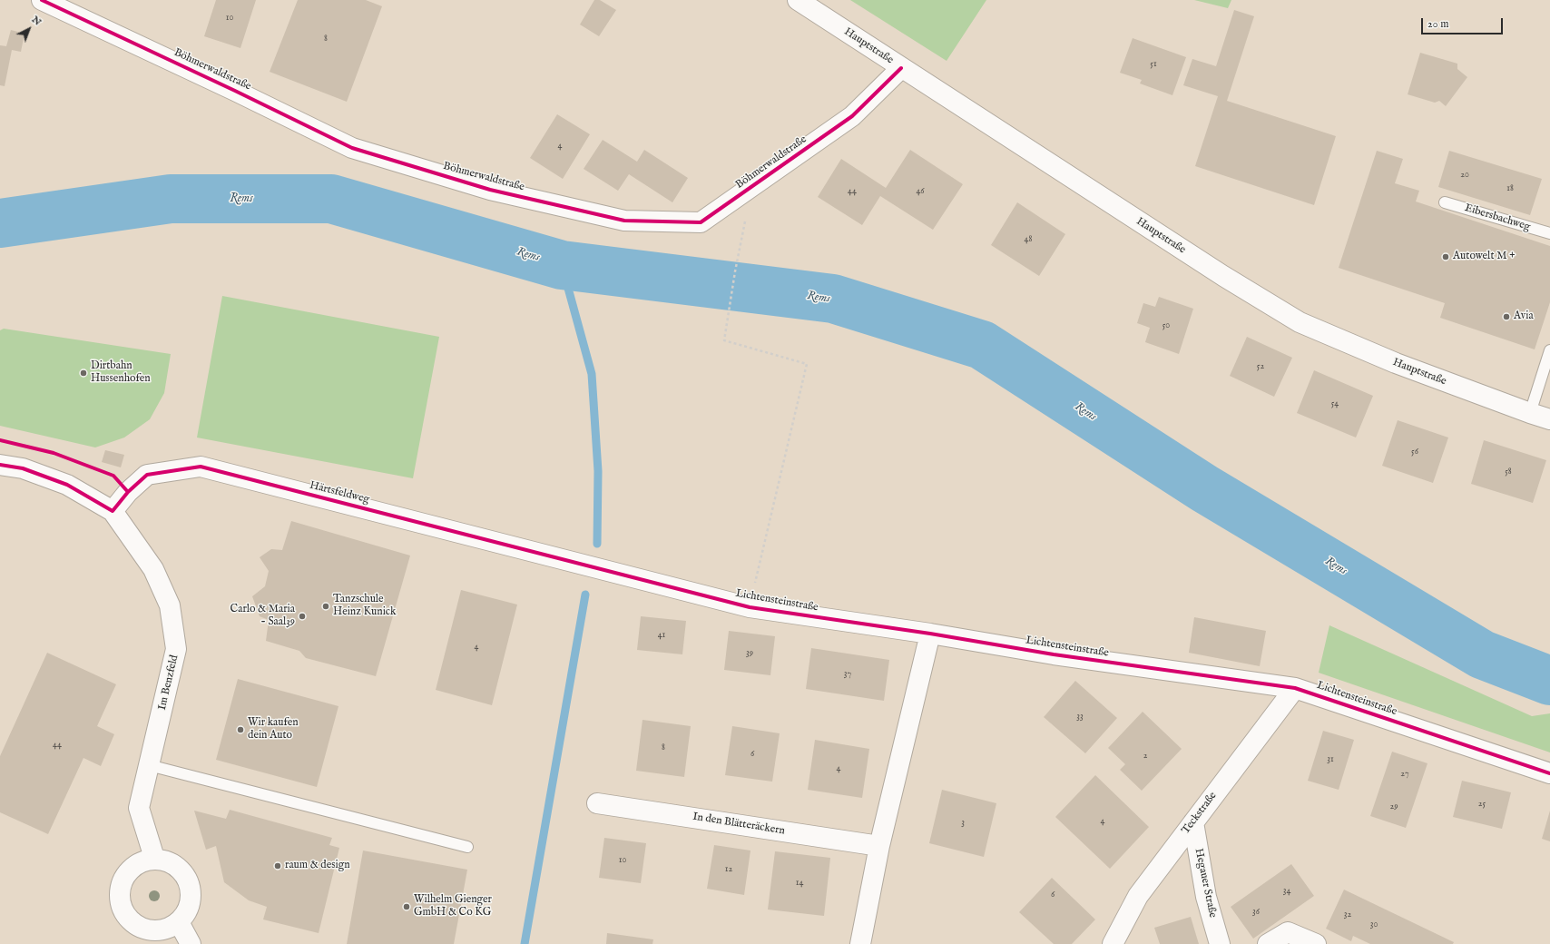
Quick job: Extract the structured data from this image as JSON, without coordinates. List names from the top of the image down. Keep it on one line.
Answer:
{"streets":{"street":["Hauptstraße","Böhmerwaldstraße","Härtsfeldweg","Lichtensteinstraße","Im Benzfeld","Teckstraße","In den Blätteräckern","Hegauer Straße"],"lane":["Eibersbachweg"]},"crossings":[["Hauptstraße","Böhmerwaldstraße"],["Härtsfeldweg","Lichtensteinstraße"],["Härtsfeldweg","Im Benzfeld"],["Lichtensteinstraße","Teckstraße"],["Teckstraße","Hegauer Straße"]],"water":["Rems"],"places":["Autowelt M +","Avia","Dirtbahn Hussenhofen","Tanzschule Heinz Kunick","Carlo & Maria - Saal39","Wir kaufen dein Auto","raum & design","Wilhelm Gienger GmbH & Co KG"],"house_numbers":["10","8","51","4","20","18","44","46","48","50","52","54","56","58","41","4","39","37","33","44","8","6","2","31","4","27","25","29","4","3","10","12","14","34","6","36","32","30"],"scale_bar":"20 m","north":"top right"}
